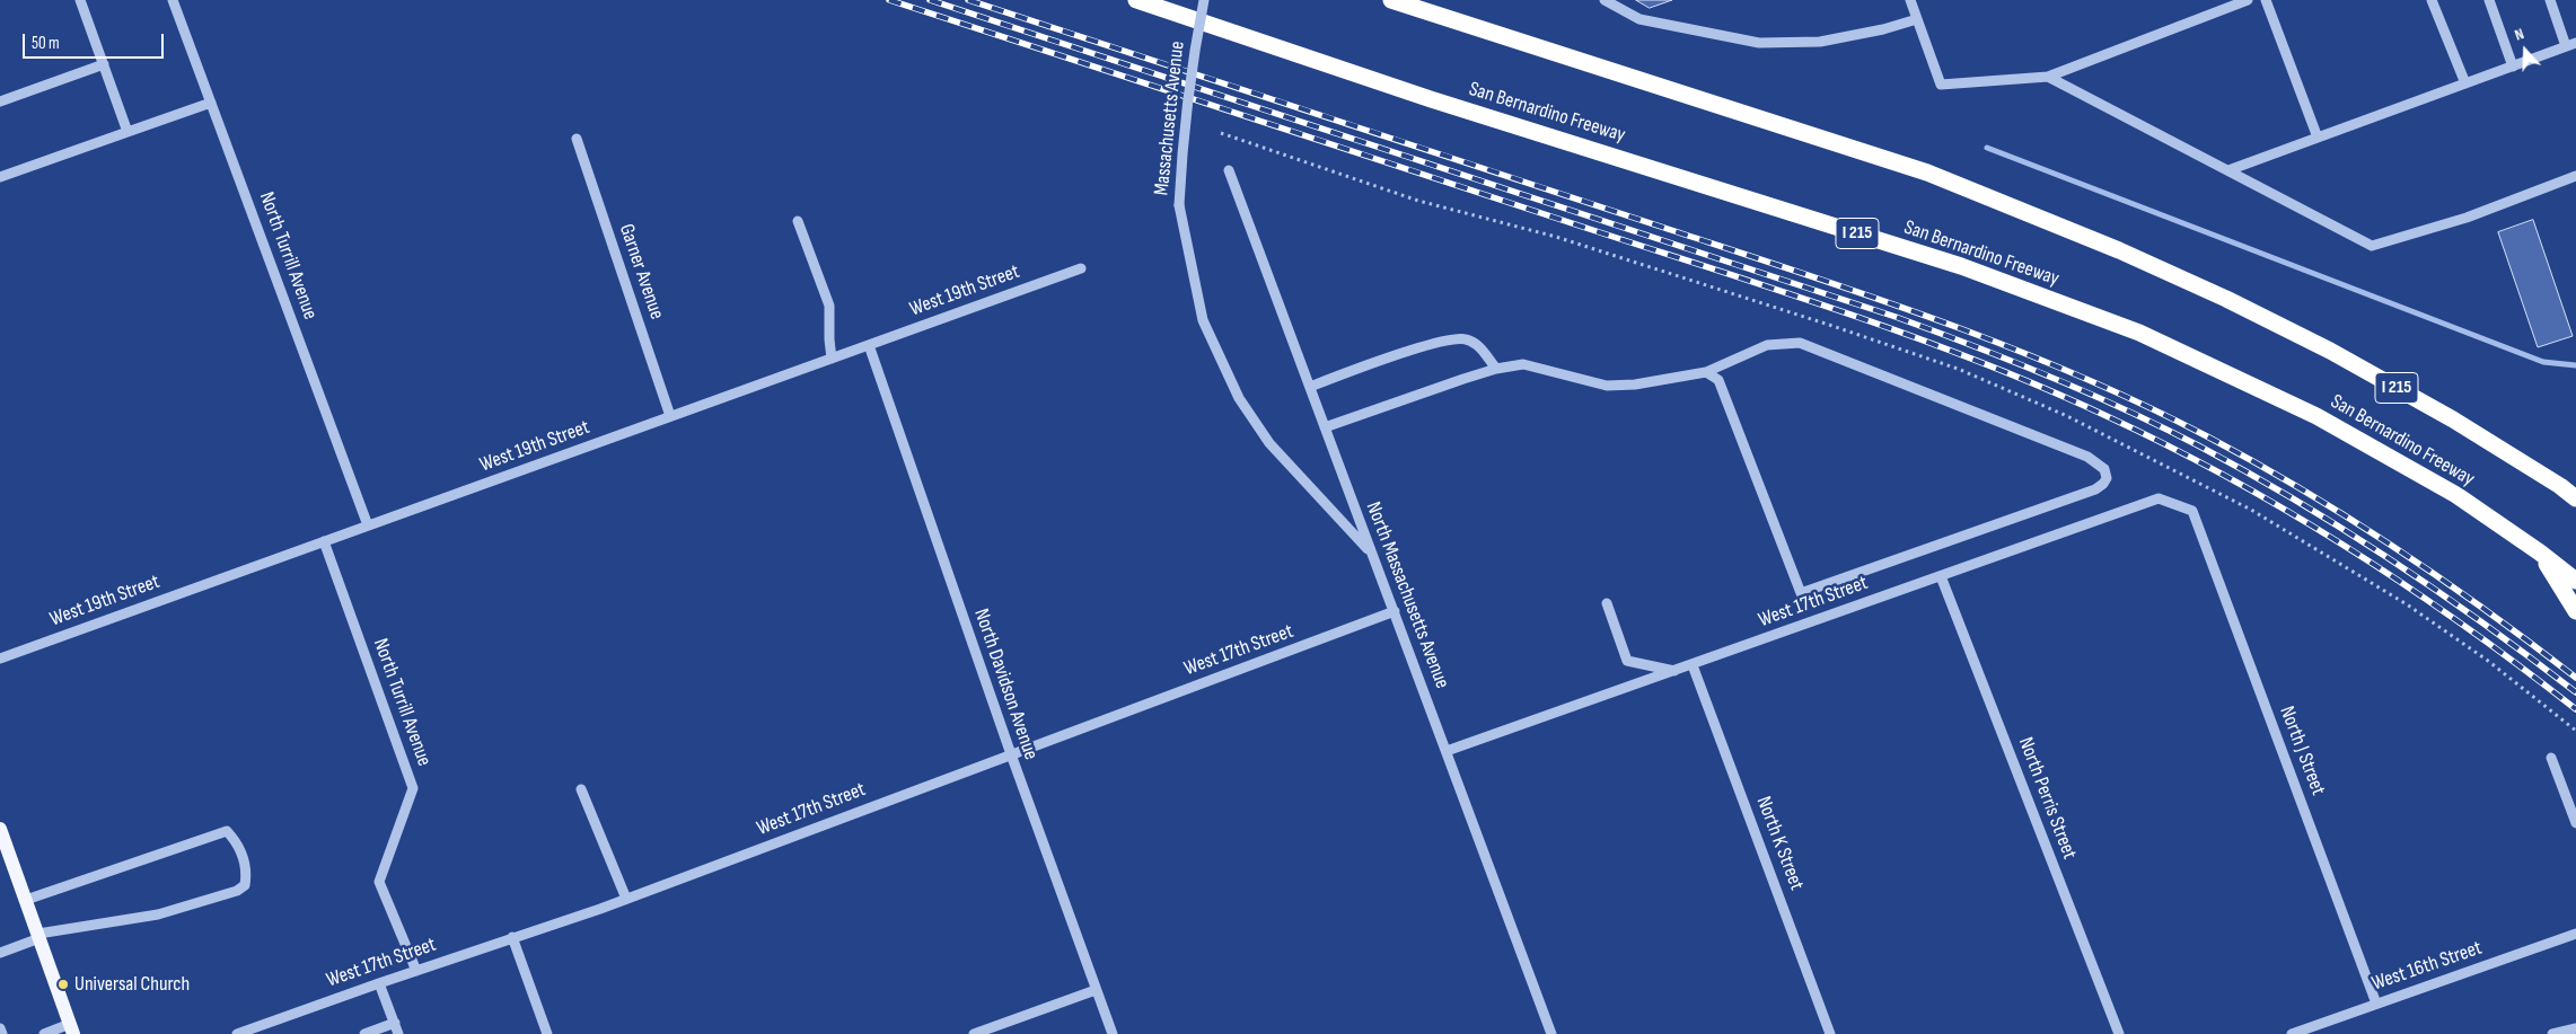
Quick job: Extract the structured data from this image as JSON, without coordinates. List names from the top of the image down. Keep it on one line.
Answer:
{"streets":{"highway":["San Bernardino Freeway","I 215"],"street":["Massachusetts Avenue","North Turrill Avenue","Garner Avenue","West 19th Street","North Massachusetts Avenue","West 17th Street","North Davidson Avenue","North J Street","North Perris Street","North K Street","West 16th Street"]},"crossings":[["Massachusetts Avenue","North Massachusetts Avenue"],["North Turrill Avenue","West 19th Street"],["North Turrill Avenue","West 17th Street"],["Garner Avenue","West 19th Street"],["West 19th Street","North Davidson Avenue"],["North Massachusetts Avenue","West 17th Street"],["West 17th Street","North Davidson Avenue"],["West 17th Street","North J Street"],["West 17th Street","North Perris Street"],["West 17th Street","North K Street"],["North J Street","West 16th Street"]],"places":["Universal Church"],"scale_bar":"50 m","north":"top"}
